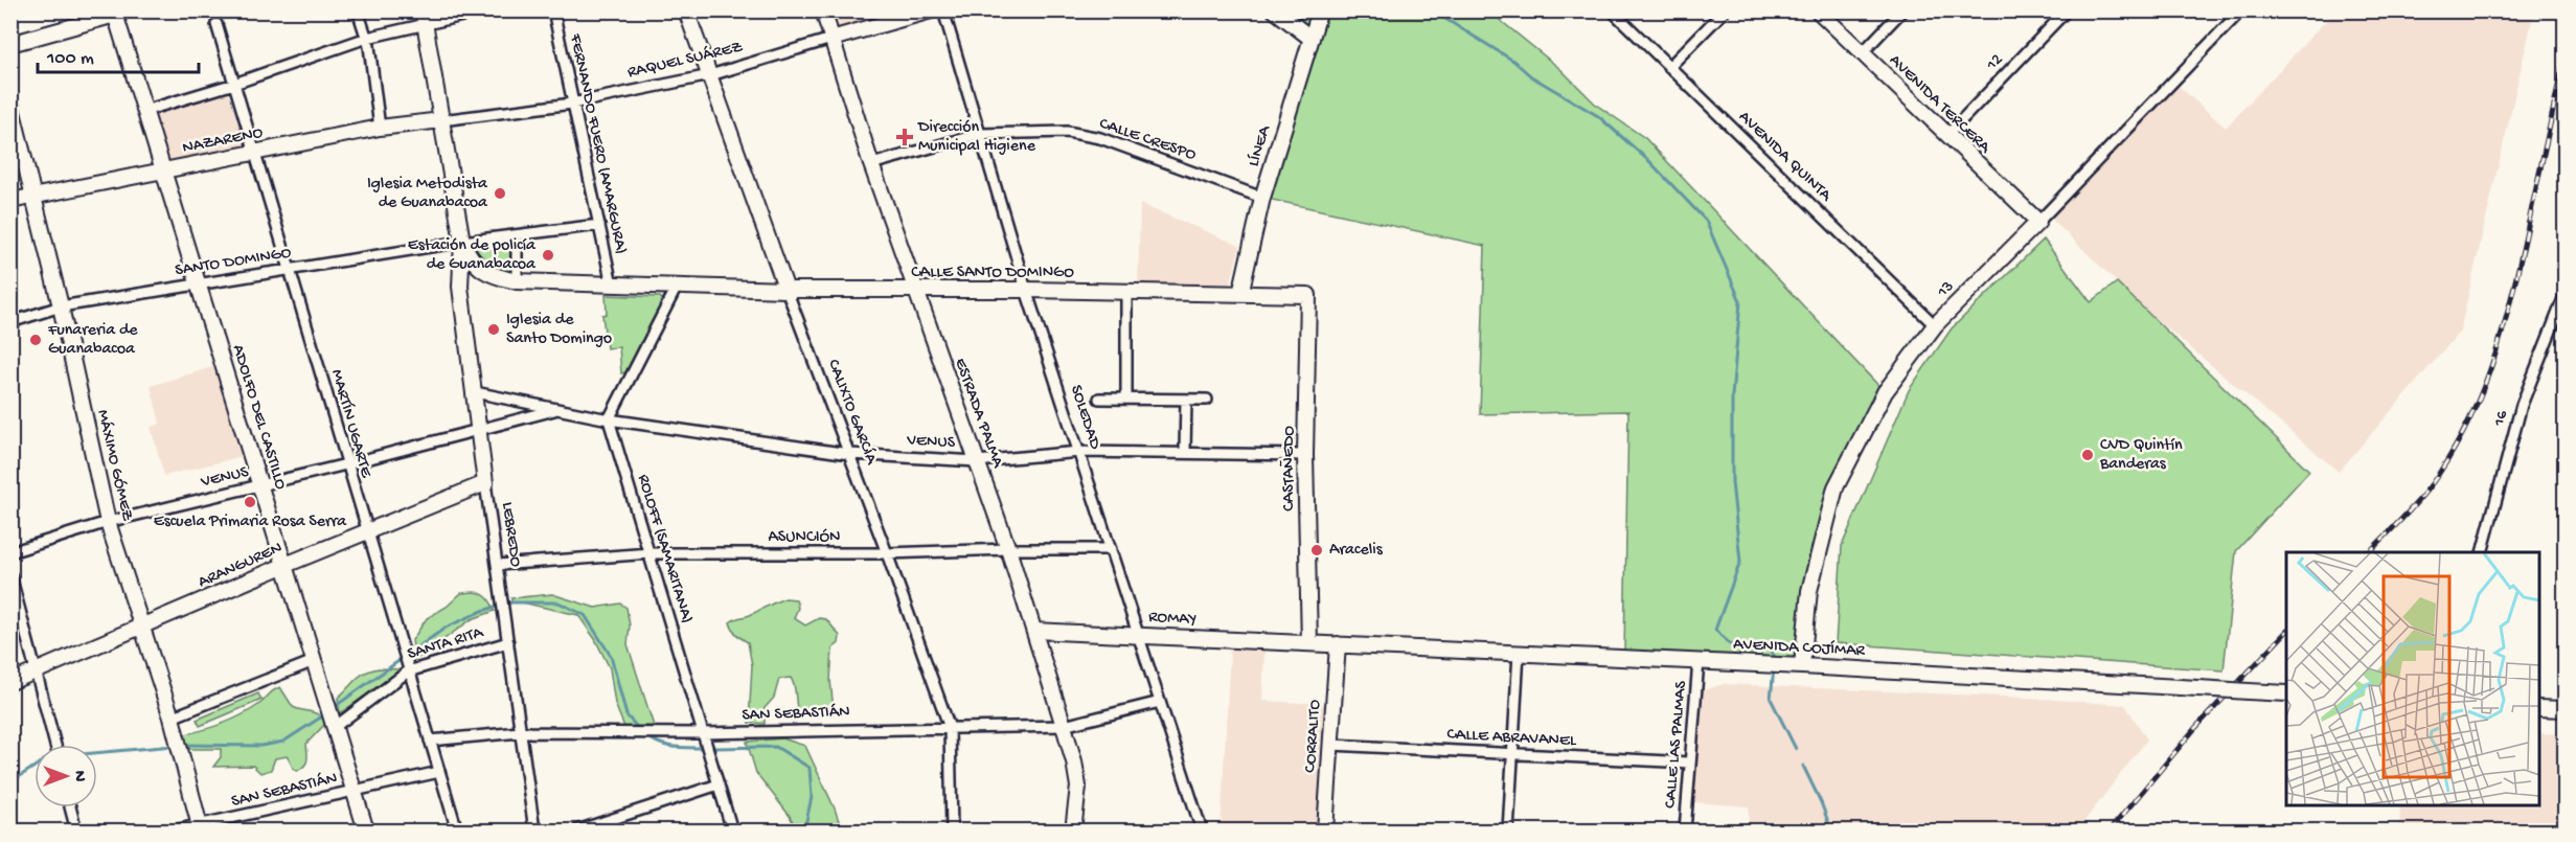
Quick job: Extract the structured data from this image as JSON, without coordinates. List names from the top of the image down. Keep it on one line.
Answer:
{"streets":{"street":["RAQUEL SUÁREZ","12","AVENIDA TERCERA","CALLE CRESPO","NAZARENO","FERNANDO FUERO (AMARGURA)","LÍNEA","AVENIDA QUINTA","SANTO DOMINGO","CALLE SANTO DOMINGO","13","CALIXTO GARCÍA","ESTRADA PALMA","ADOLFO DEL CASTILLO","SOLEDAD","16","MARTÍN UGARTE","VENUS","MÁXIMO GÓMEZ","CASTAÑEDO","LEBREDO","ASUNCIÓN","ROLOFF (SAMARITANA)","ARANGUREN","ROMAY","SANTA RITA","AVENIDA COJÍMAR","SAN SEBASTIÁN","CORRALITO","CALLE ABRAVANEL","CALLE LAS PALMAS"]},"crossings":[["RAQUEL SUÁREZ","NAZARENO"],["RAQUEL SUÁREZ","FERNANDO FUERO (AMARGURA)"],["RAQUEL SUÁREZ","CALIXTO GARCÍA"],["RAQUEL SUÁREZ","ESTRADA PALMA"],["12","AVENIDA TERCERA"],["AVENIDA TERCERA","13"],["CALLE CRESPO","LÍNEA"],["CALLE CRESPO","ESTRADA PALMA"],["CALLE CRESPO","SOLEDAD"],["NAZARENO","ADOLFO DEL CASTILLO"],["NAZARENO","MARTÍN UGARTE"],["NAZARENO","MÁXIMO GÓMEZ"],["FERNANDO FUERO (AMARGURA)","SANTO DOMINGO"],["LÍNEA","CALLE SANTO DOMINGO"],["AVENIDA QUINTA","13"],["SANTO DOMINGO","ADOLFO DEL CASTILLO"],["SANTO DOMINGO","MARTÍN UGARTE"],["SANTO DOMINGO","MÁXIMO GÓMEZ"],["SANTO DOMINGO","LEBREDO"],["CALLE SANTO DOMINGO","CALIXTO GARCÍA"],["CALLE SANTO DOMINGO","ESTRADA PALMA"],["CALLE SANTO DOMINGO","SOLEDAD"],["CALLE SANTO DOMINGO","CASTAÑEDO"],["13","AVENIDA COJÍMAR"],["CALIXTO GARCÍA","VENUS"],["CALIXTO GARCÍA","ASUNCIÓN"],["CALIXTO GARCÍA","SAN SEBASTIÁN"],["ESTRADA PALMA","VENUS"],["ESTRADA PALMA","ASUNCIÓN"],["ESTRADA PALMA","ROMAY"],["ESTRADA PALMA","SAN SEBASTIÁN"],["ADOLFO DEL CASTILLO","VENUS"],["ADOLFO DEL CASTILLO","ARANGUREN"],["ADOLFO DEL CASTILLO","SANTA RITA"],["ADOLFO DEL CASTILLO","SAN SEBASTIÁN"],["SOLEDAD","VENUS"],["SOLEDAD","ASUNCIÓN"],["SOLEDAD","ROMAY"],["SOLEDAD","SAN SEBASTIÁN"],["MARTÍN UGARTE","VENUS"],["MARTÍN UGARTE","ARANGUREN"],["MARTÍN UGARTE","SANTA RITA"],["MARTÍN UGARTE","SAN SEBASTIÁN"],["VENUS","MÁXIMO GÓMEZ"],["VENUS","CASTAÑEDO"],["VENUS","LEBREDO"],["VENUS","ROLOFF (SAMARITANA)"],["MÁXIMO GÓMEZ","ARANGUREN"],["MÁXIMO GÓMEZ","SAN SEBASTIÁN"],["CASTAÑEDO","ROMAY"],["CASTAÑEDO","AVENIDA COJÍMAR"],["LEBREDO","ASUNCIÓN"],["LEBREDO","ARANGUREN"],["LEBREDO","SANTA RITA"],["LEBREDO","SAN SEBASTIÁN"],["ASUNCIÓN","ROLOFF (SAMARITANA)"],["ROLOFF (SAMARITANA)","SAN SEBASTIÁN"],["ROMAY","AVENIDA COJÍMAR"],["AVENIDA COJÍMAR","CORRALITO"],["AVENIDA COJÍMAR","CALLE LAS PALMAS"],["CORRALITO","CALLE ABRAVANEL"],["CALLE ABRAVANEL","CALLE LAS PALMAS"]],"places":{"health":["Dirección Municipal Higiene"],"other":["Iglesia Metodista de Guanabacoa","Estación de policía de Guanabacoa","Iglesia de Santo Domingo","Funareria de Guanabacoa","CVD Quintín Banderas","Escuela Primaria Rosa Serra","Aracelis"]},"scale_bar":"100 m","north":"right"}
